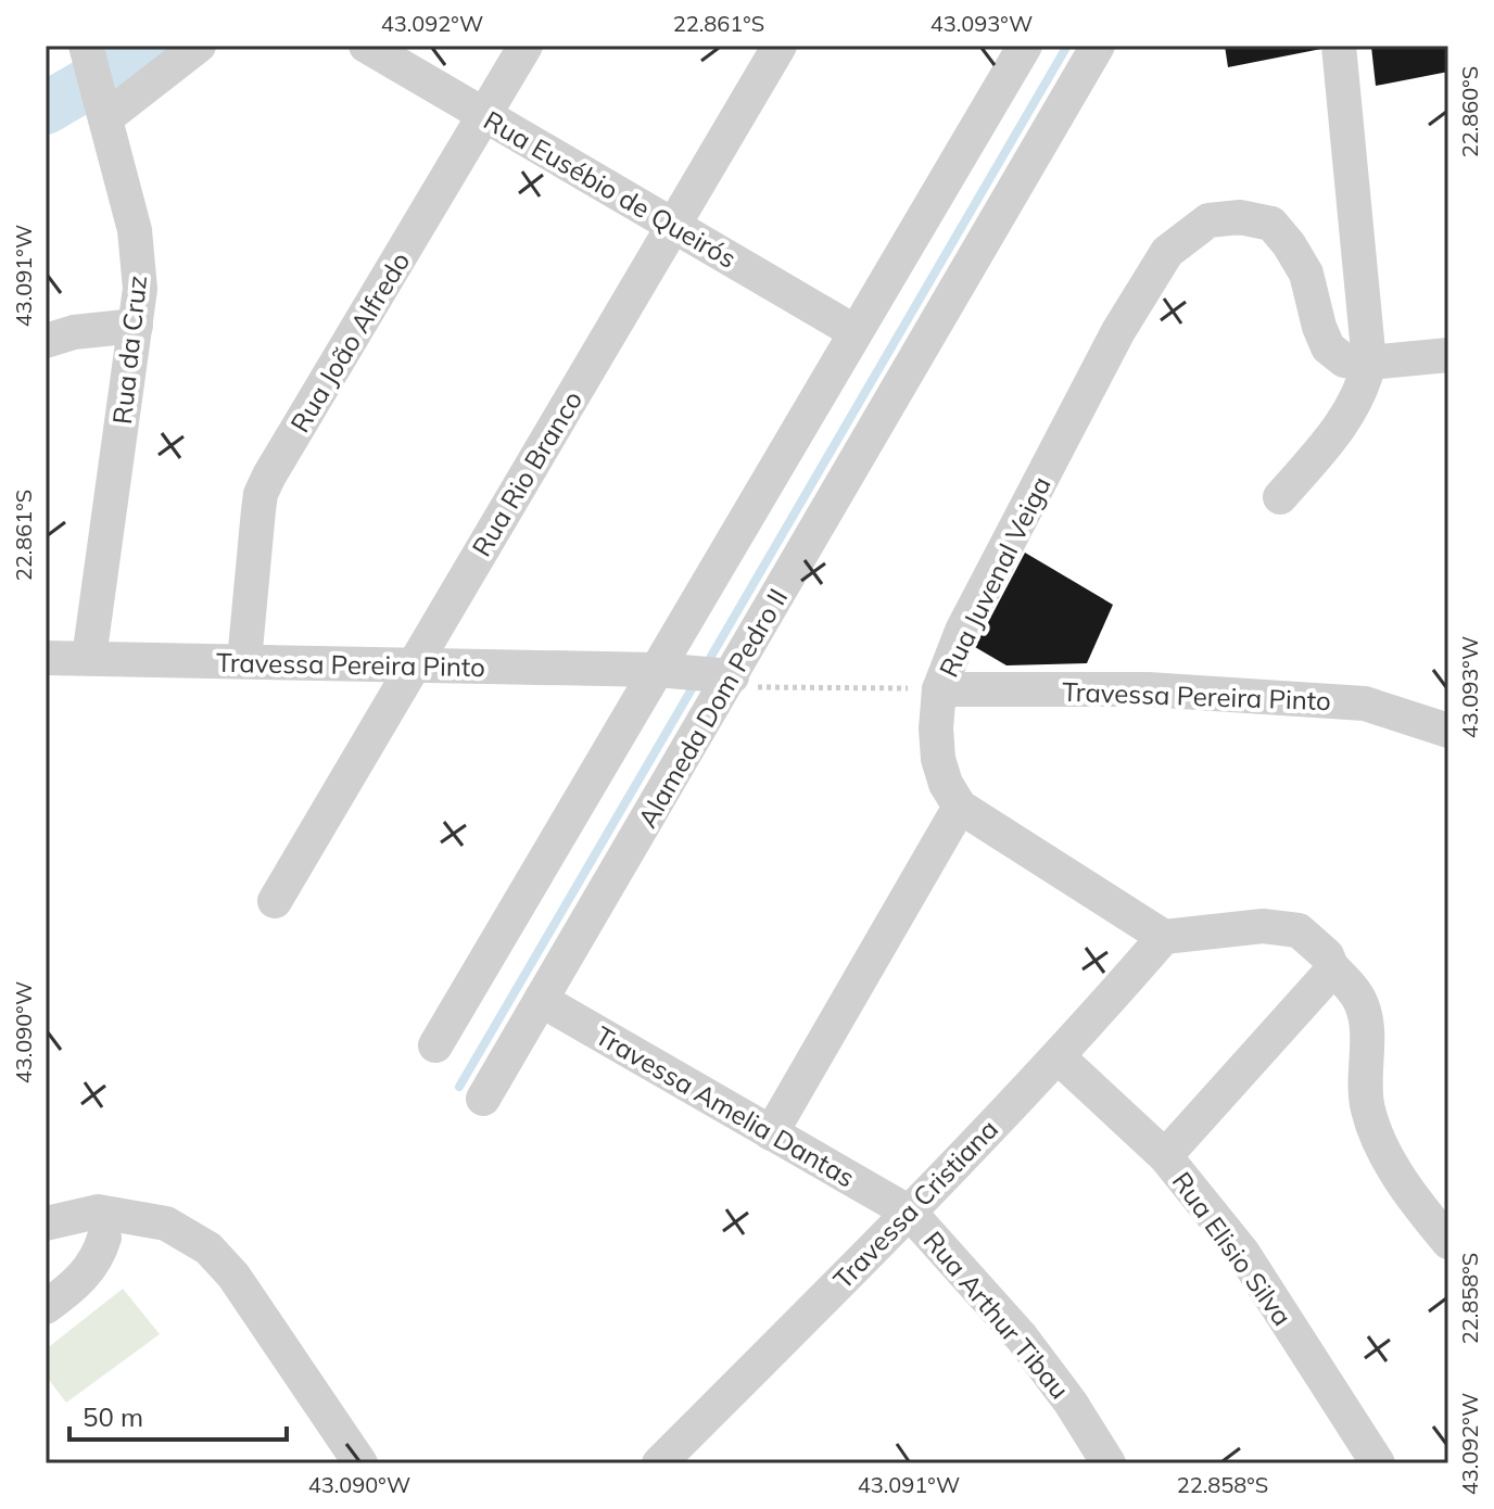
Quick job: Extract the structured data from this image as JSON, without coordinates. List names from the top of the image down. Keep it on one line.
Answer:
{"streets":{"street":["Rua Eusébio de Queirós","Rua João Alfredo","Rua da Cruz","Rua Rio Branco","Rua Juvenal Veiga","Travessa Pereira Pinto","Alameda Dom Pedro II","Travessa Amelia Dantas","Travessa Cristiana","Rua Elisio Silva","Rua Arthur Tibau"]},"crossings":[["Rua Eusébio de Queirós","Rua João Alfredo"],["Rua Eusébio de Queirós","Rua Rio Branco"],["Rua João Alfredo","Travessa Pereira Pinto"],["Rua da Cruz","Travessa Pereira Pinto"],["Rua Rio Branco","Travessa Pereira Pinto"],["Rua Juvenal Veiga","Travessa Pereira Pinto"],["Alameda Dom Pedro II","Travessa Amelia Dantas"],["Travessa Amelia Dantas","Travessa Cristiana"],["Travessa Amelia Dantas","Rua Arthur Tibau"],["Travessa Cristiana","Rua Elisio Silva"],["Travessa Cristiana","Rua Arthur Tibau"]],"scale_bar":"50 m","coordinates":["43.092°W","22.861°S","43.093°W","22.860°S","43.091°W","43.090°W","22.858°S"]}
